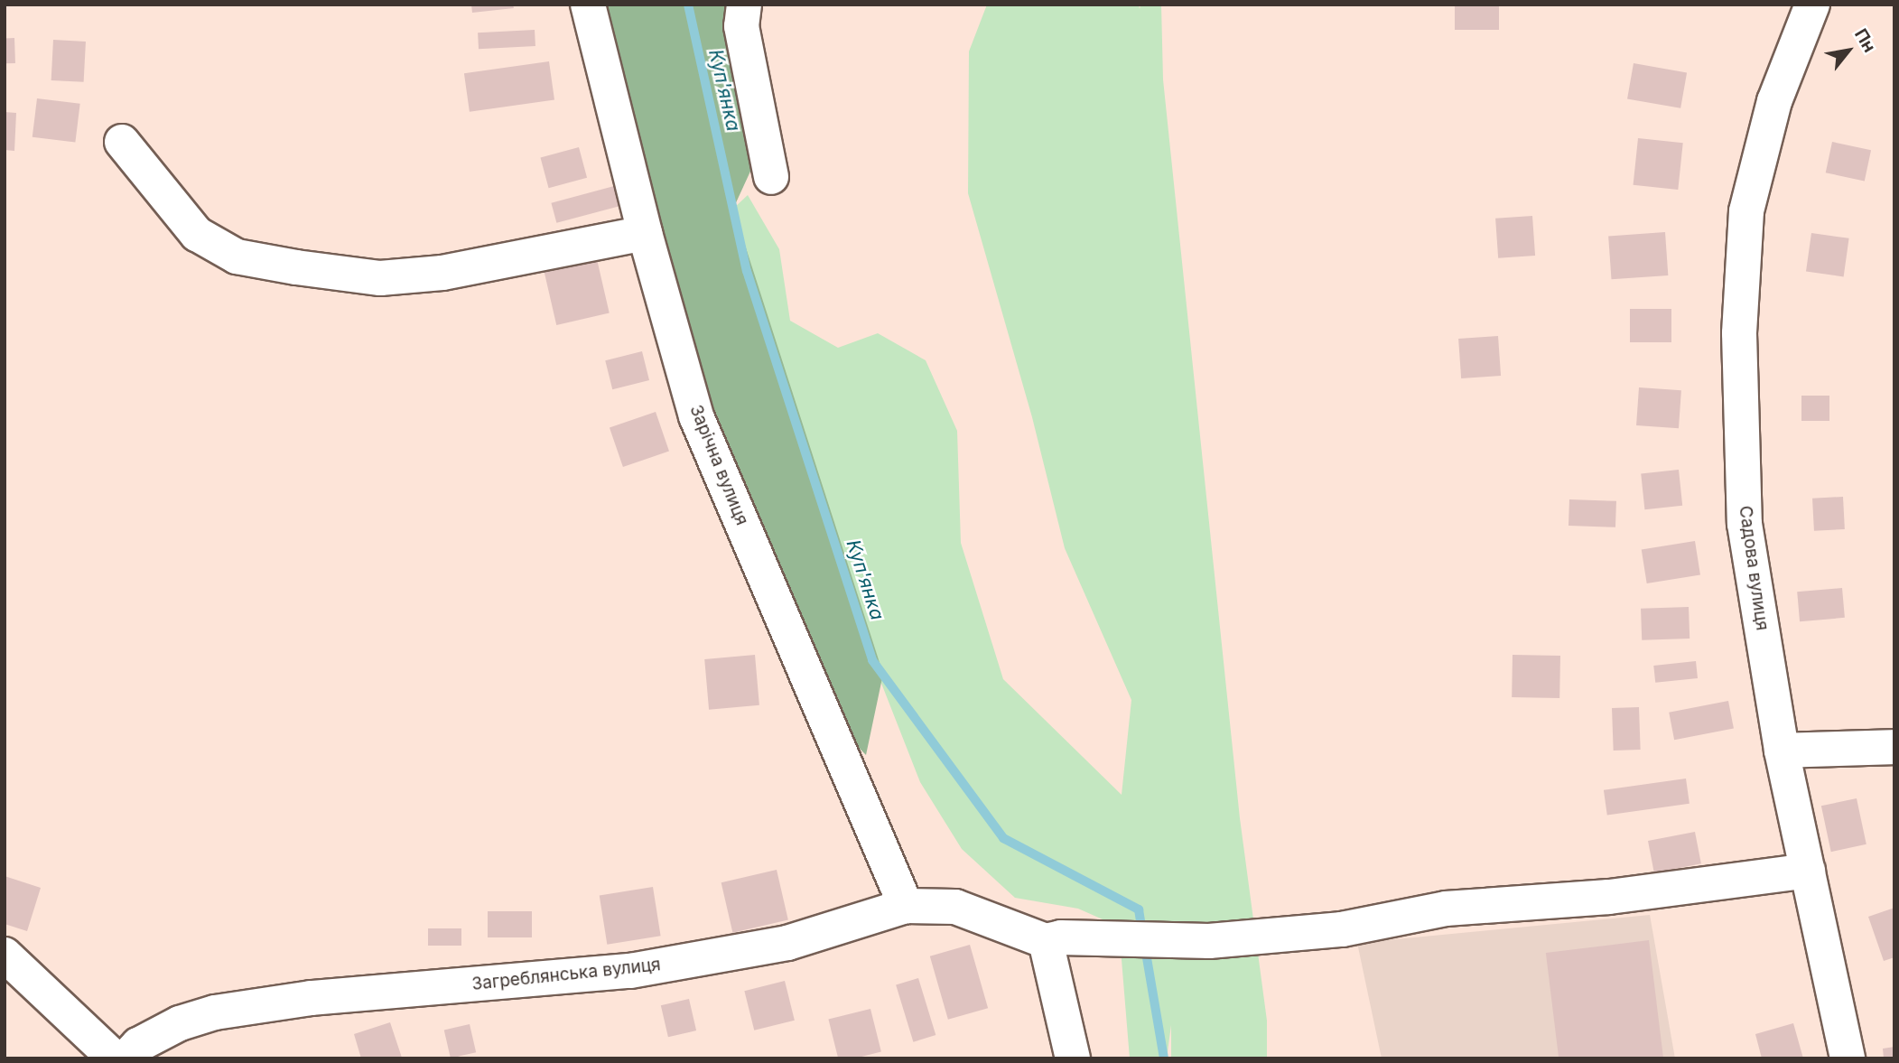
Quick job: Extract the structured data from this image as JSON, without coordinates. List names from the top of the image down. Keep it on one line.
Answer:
{"streets":{"street":["Зарічна вулиця","Садова вулиця","Загреблянська вулиця"]},"crossings":[["Зарічна вулиця","Загреблянська вулиця"]],"water":["Куп'янка"],"north":"top right"}
